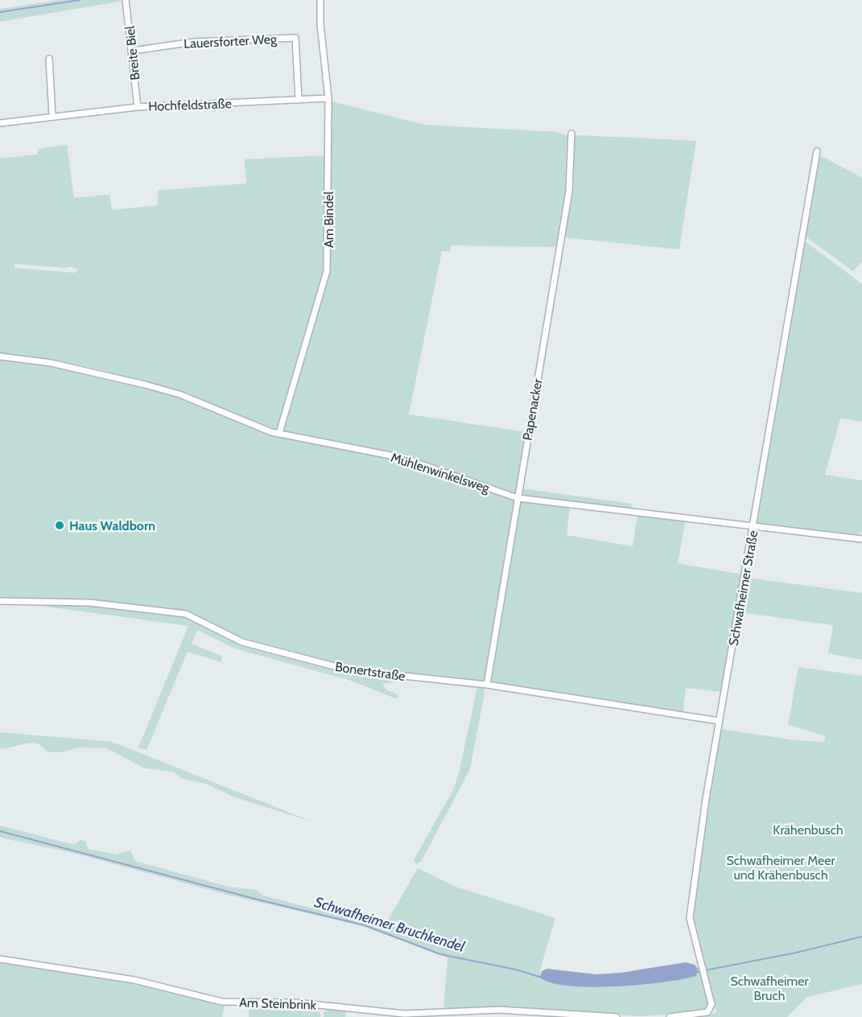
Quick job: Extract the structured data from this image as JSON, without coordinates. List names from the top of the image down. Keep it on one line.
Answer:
{"streets":{"street":["Lauersforter Weg","Breite Biel","Hochfeldstraße","Am Bindel","Papenacker","Mühlenwinkelsweg","Schwafheimer Straße","Bonertstraße","Am Steinbrink"]},"crossings":[["Lauersforter Weg","Breite Biel"],["Lauersforter Weg","Hochfeldstraße"],["Breite Biel","Hochfeldstraße"],["Hochfeldstraße","Am Bindel"],["Am Bindel","Mühlenwinkelsweg"],["Papenacker","Mühlenwinkelsweg"],["Papenacker","Bonertstraße"],["Mühlenwinkelsweg","Schwafheimer Straße"],["Schwafheimer Straße","Bonertstraße"]],"water":["Schwafheimer Bruchkendel"],"parks":["Krähenbusch","Schwafheimer Meer und Krähenbusch","Schwafheimer Bruch"],"places":["Haus Waldborn"]}
